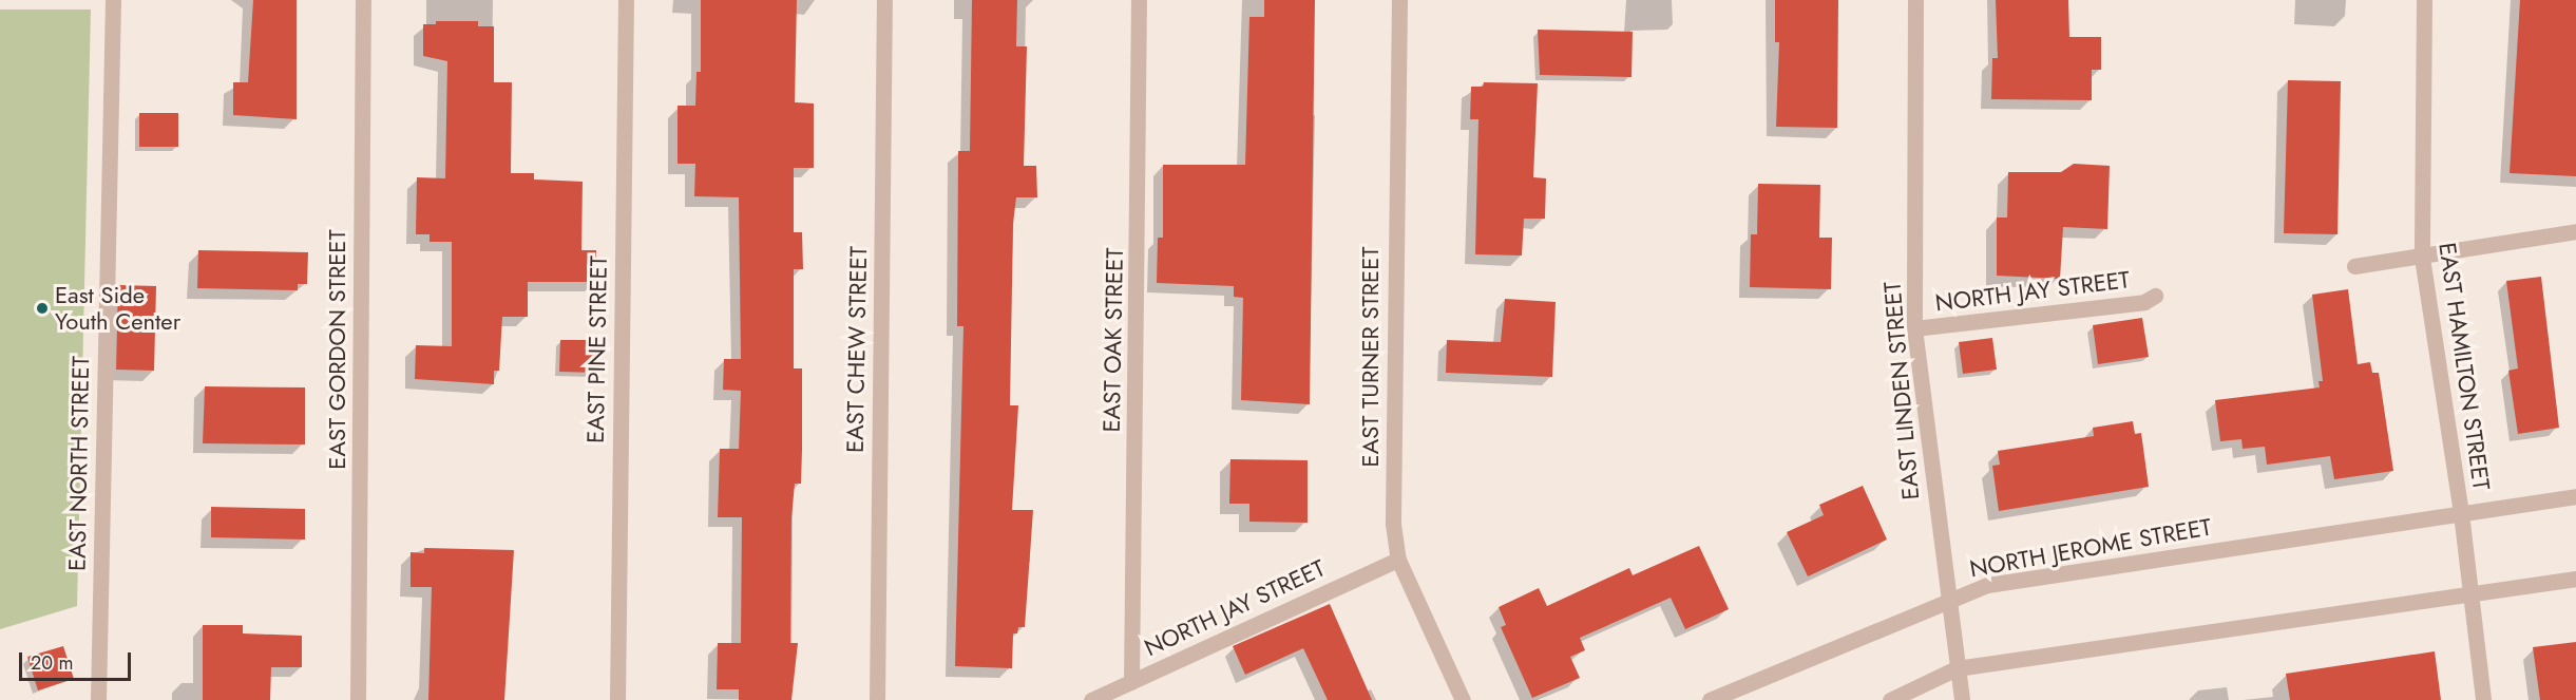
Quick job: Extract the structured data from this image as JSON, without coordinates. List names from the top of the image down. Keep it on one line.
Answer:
{"streets":{"street":["NORTH JAY STREET","EAST OAK STREET","EAST GORDON STREET","EAST PINE STREET","EAST CHEW STREET","EAST TURNER STREET","EAST HAMILTON STREET","EAST LINDEN STREET","EAST NORTH STREET","NORTH JEROME STREET"]},"crossings":[["NORTH JAY STREET","EAST OAK STREET"],["NORTH JAY STREET","EAST TURNER STREET"],["NORTH JAY STREET","EAST LINDEN STREET"],["EAST HAMILTON STREET","NORTH JEROME STREET"],["EAST LINDEN STREET","NORTH JEROME STREET"]],"places":["East Side Youth Center"],"scale_bar":"20 m"}
